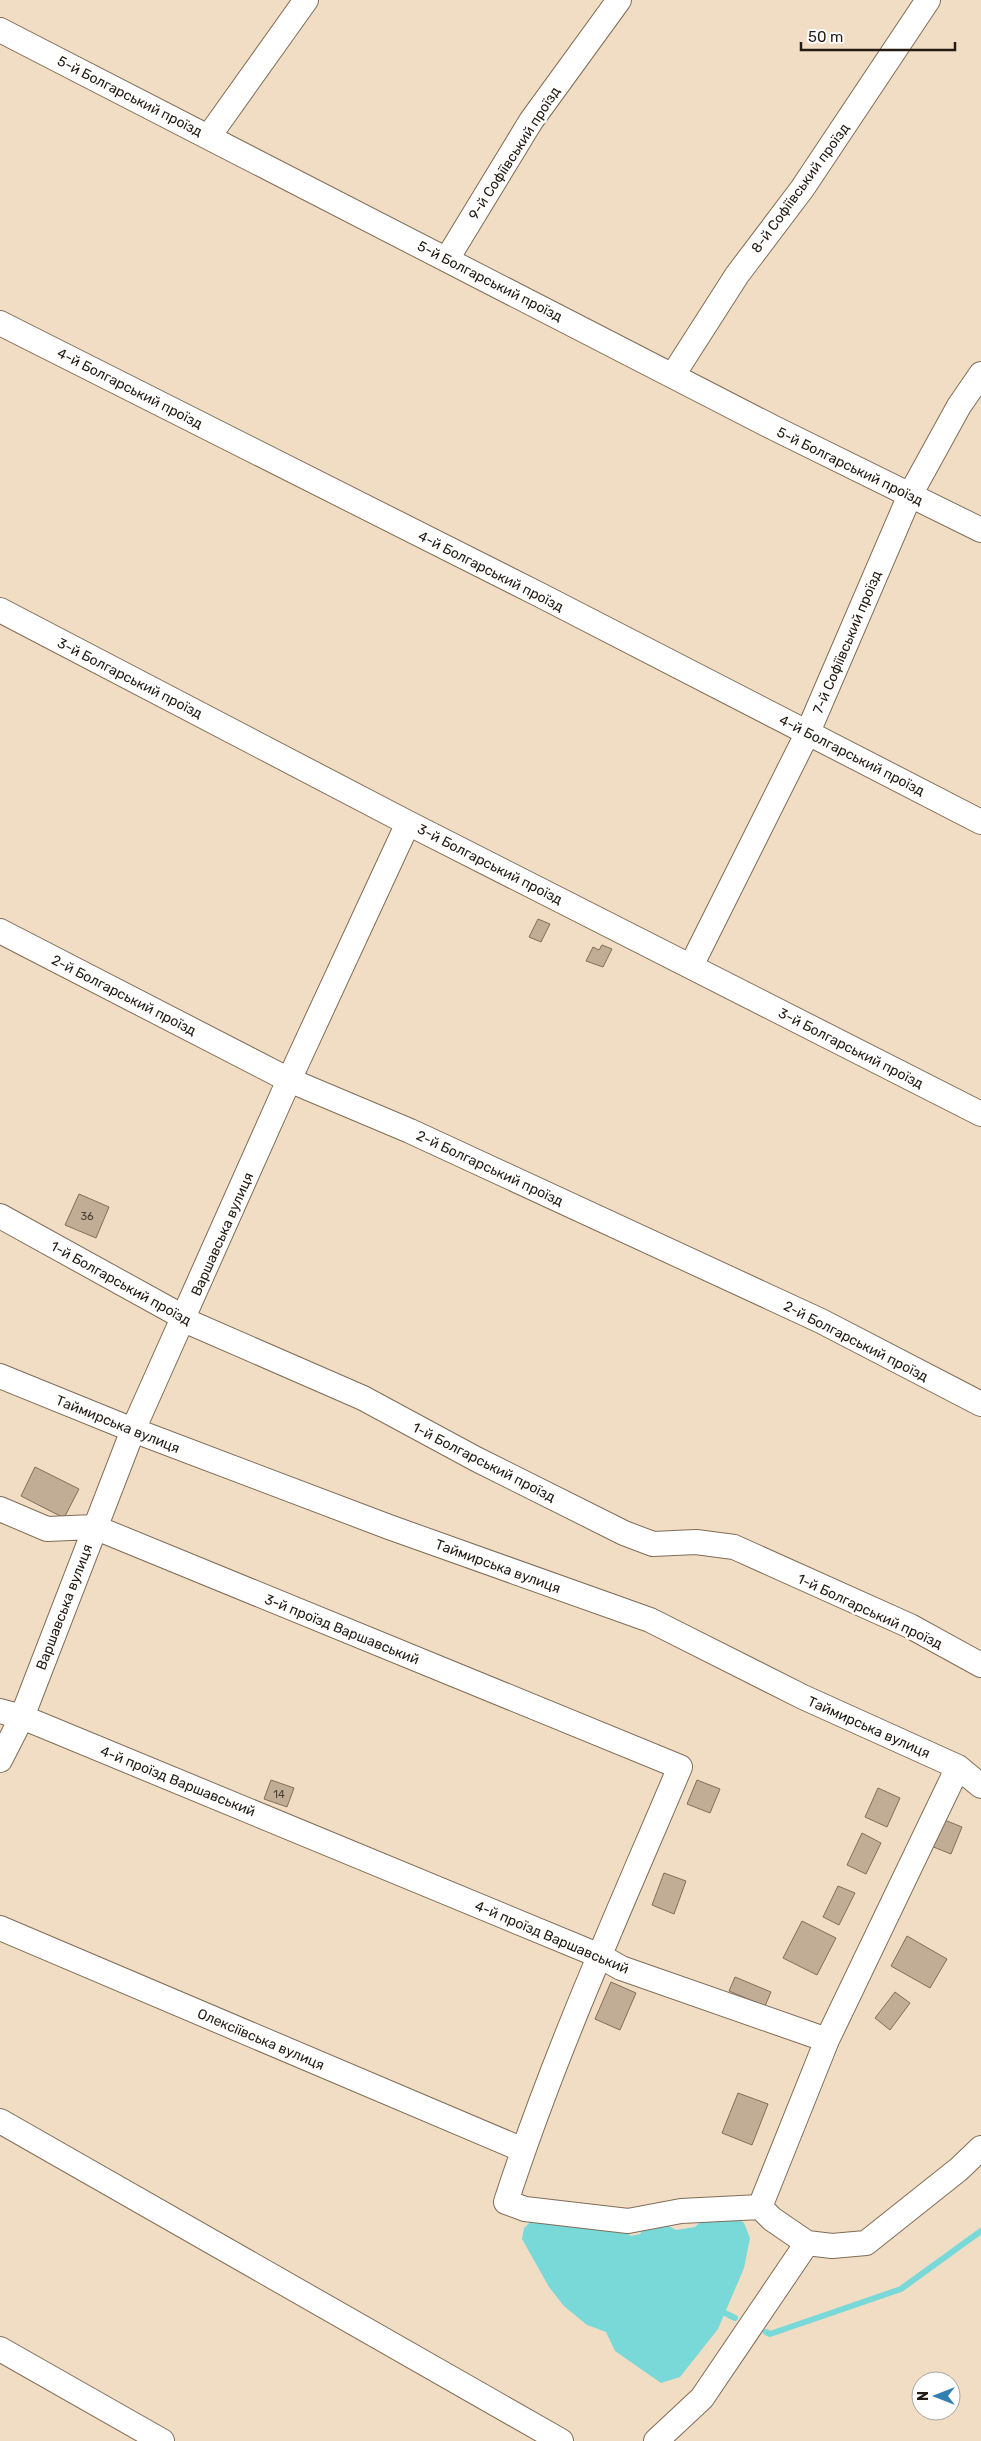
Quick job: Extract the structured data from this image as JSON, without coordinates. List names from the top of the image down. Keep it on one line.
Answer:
{"streets":{"street":["5-й Болгарський проїзд","9-й Софіївський проїзд","8-й Софіївський проїзд","4-й Болгарський проїзд","7-й Софіївський проїзд","3-й Болгарський проїзд","2-й Болгарський проїзд","Варшавська вулиця","1-й Болгарський проїзд","Таймирська вулиця","3-й проїзд Варшавський","4-й проїзд Варшавський","Олексіївська вулиця"]},"crossings":[["5-й Болгарський проїзд","9-й Софіївський проїзд"],["5-й Болгарський проїзд","8-й Софіївський проїзд"],["5-й Болгарський проїзд","7-й Софіївський проїзд"],["4-й Болгарський проїзд","7-й Софіївський проїзд"],["7-й Софіївський проїзд","3-й Болгарський проїзд"],["3-й Болгарський проїзд","Варшавська вулиця"],["2-й Болгарський проїзд","Варшавська вулиця"],["Варшавська вулиця","1-й Болгарський проїзд"],["Варшавська вулиця","Таймирська вулиця"],["Варшавська вулиця","3-й проїзд Варшавський"],["Варшавська вулиця","4-й проїзд Варшавський"],["3-й проїзд Варшавський","4-й проїзд Варшавський"]],"house_numbers":["36","14"],"scale_bar":"50 m","north":"left"}
